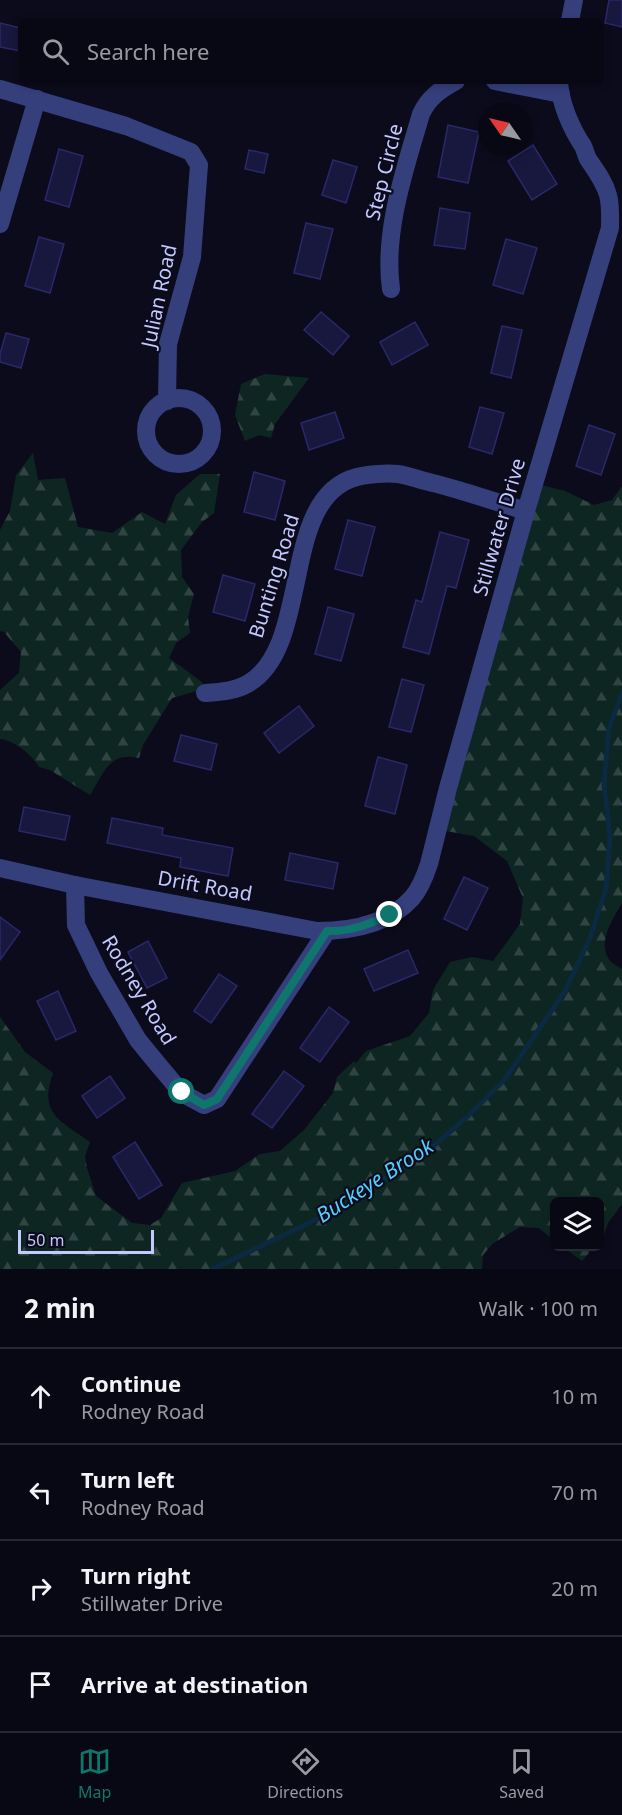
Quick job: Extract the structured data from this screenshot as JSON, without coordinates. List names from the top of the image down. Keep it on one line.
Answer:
{"streets":{"street":["Step Circle","Julian Road","Stillwater Drive","Bunting Road","Drift Road","Rodney Road"]},"crossings":[["Stillwater Drive","Bunting Road"],["Stillwater Drive","Drift Road"],["Stillwater Drive","Rodney Road"],["Drift Road","Rodney Road"]],"water":["Buckeye Brook"],"scale_bar":"50 m","north":"top left","page":{"search":"Search here","scale":"50 m","heading":["2 min","Walk · 100 m"],"list":[["Continue","Rodney Road","10 m"],["Turn left","Rodney Road","70 m"],["Turn right","Stillwater Drive","20 m"],"Arrive at destination"],"nav":["Map","Directions","Saved"]}}
